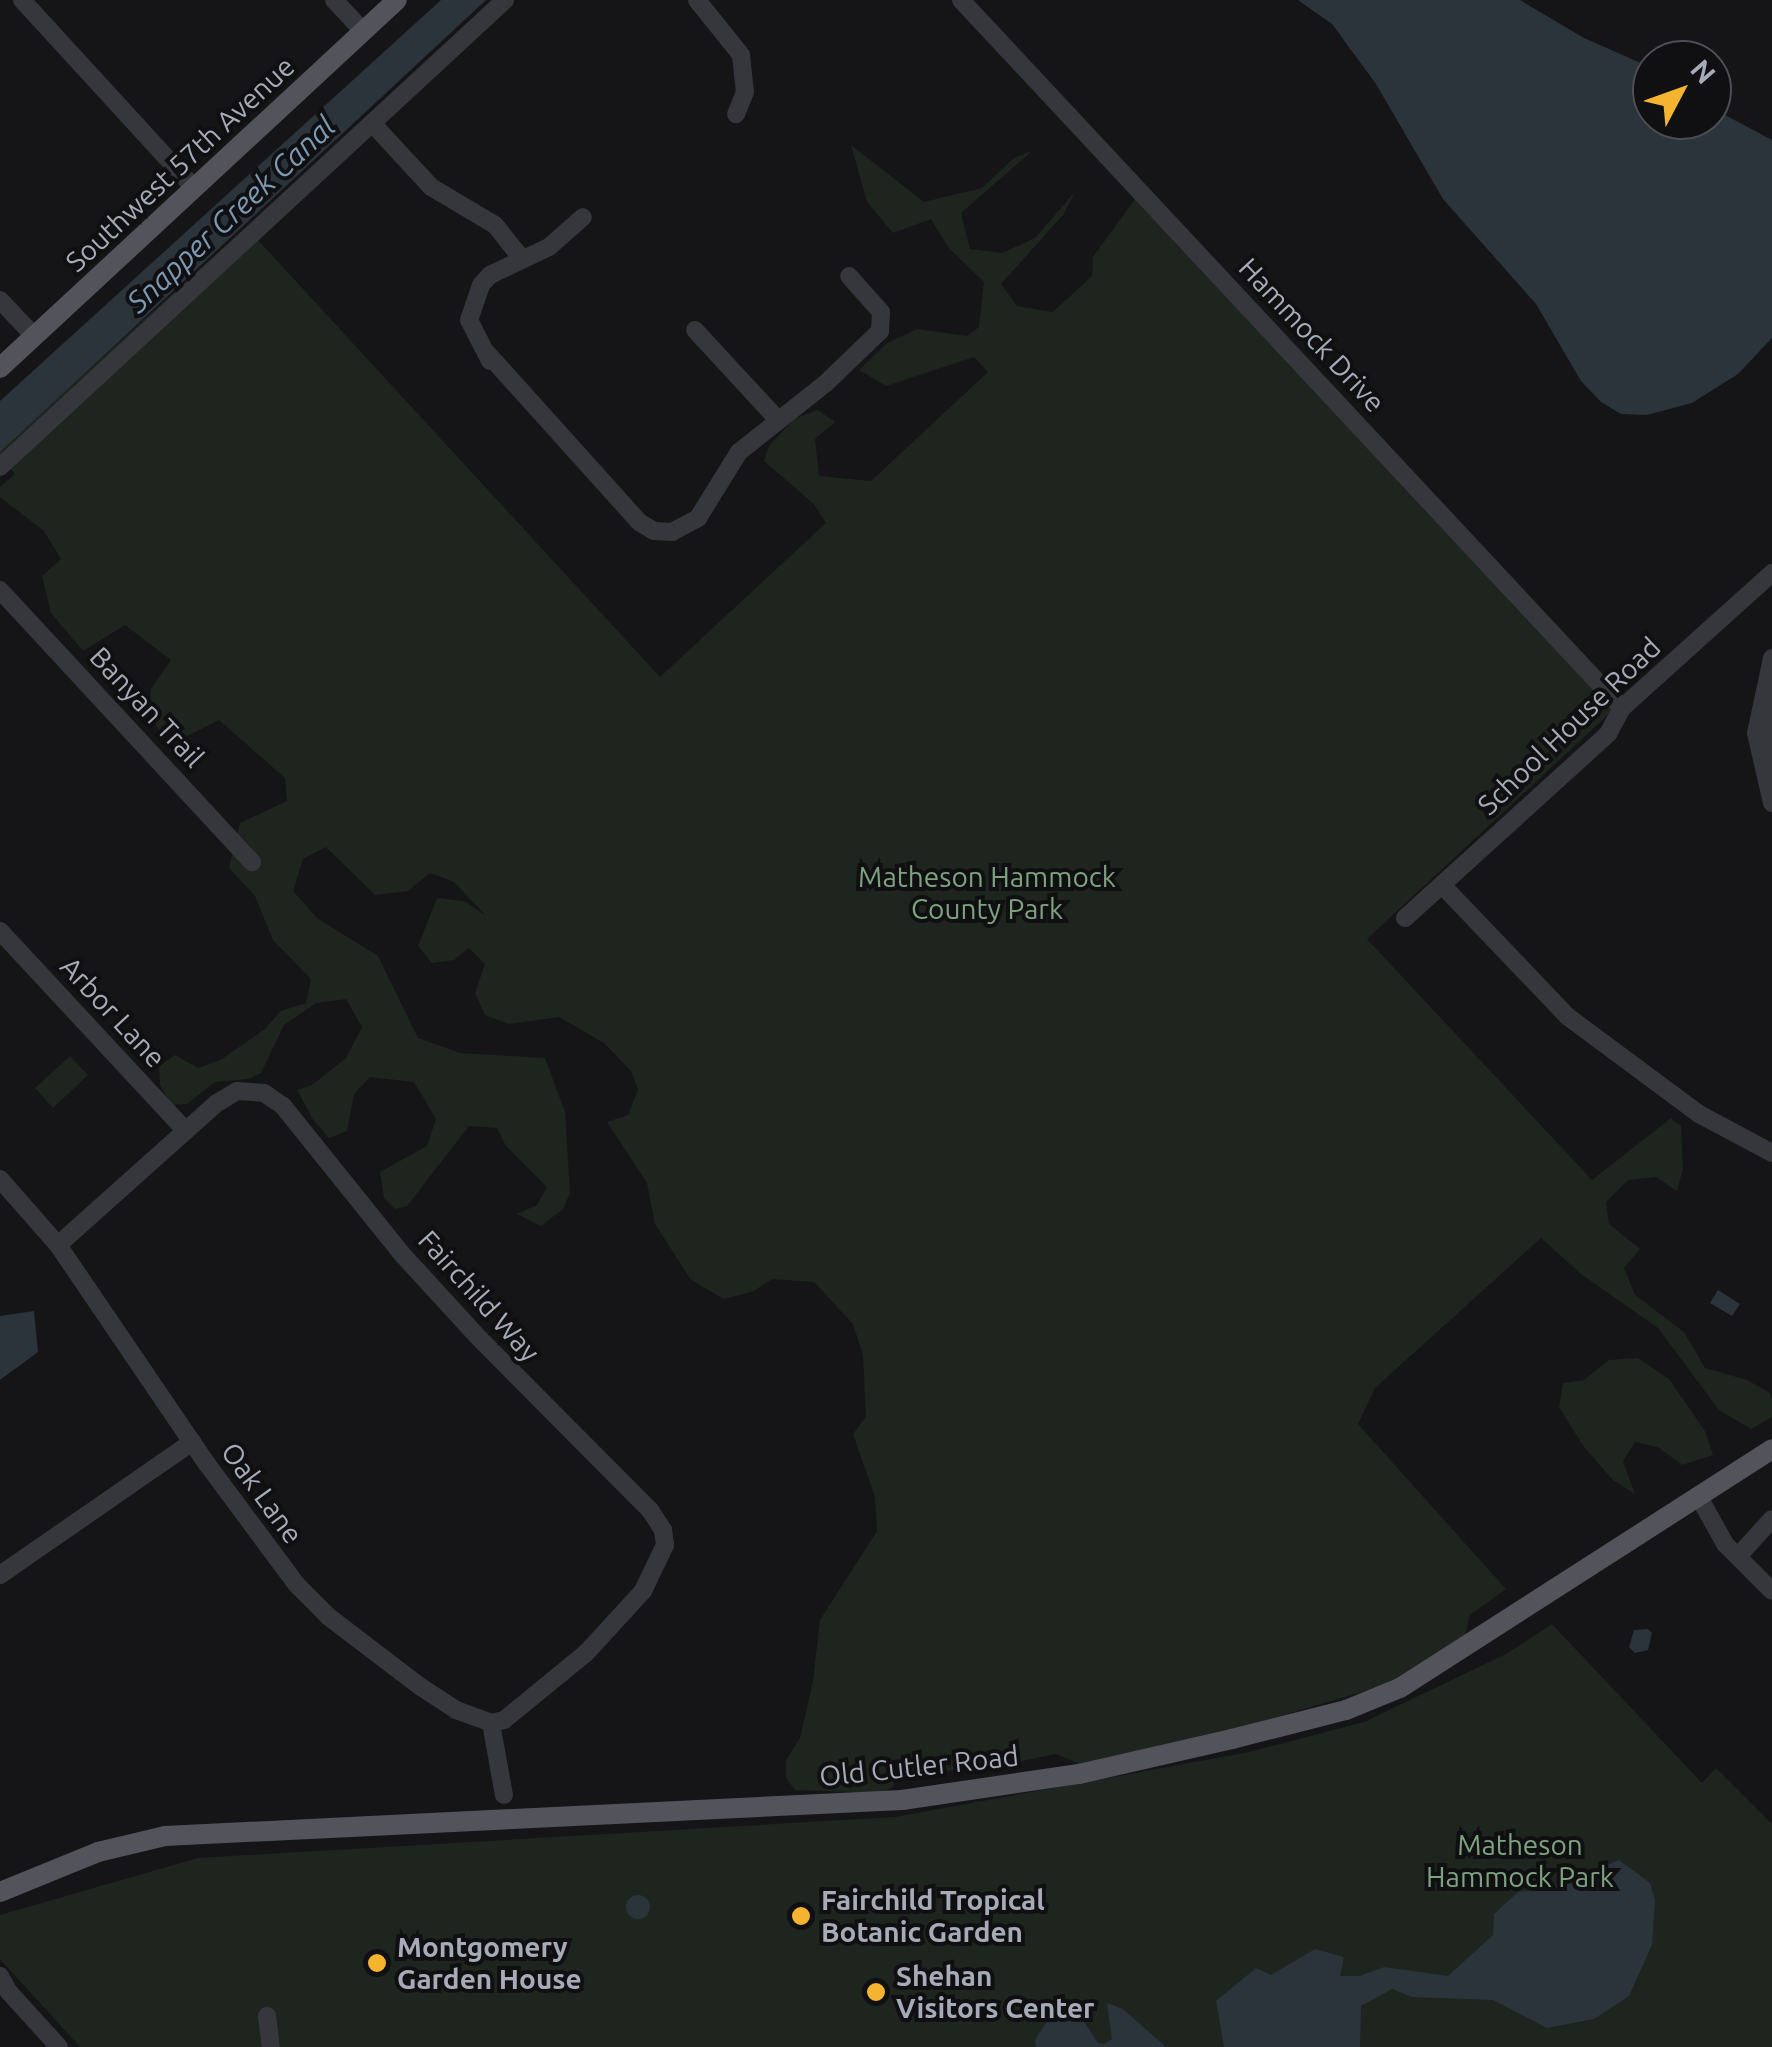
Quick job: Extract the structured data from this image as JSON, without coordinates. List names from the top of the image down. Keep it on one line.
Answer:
{"streets":{"main road":["Southwest 57th Avenue","Old Cutler Road"],"street":["Hammock Drive","Banyan Trail","School House Road","Arbor Lane","Fairchild Way","Oak Lane"]},"crossings":[["Hammock Drive","School House Road"],["Arbor Lane","Fairchild Way"],["Fairchild Way","Oak Lane"]],"water":["Snapper Creek Canal"],"parks":["Matheson Hammock County Park","Matheson Hammock Park"],"places":["Fairchild Tropical Botanic Garden","Montgomery Garden House","Shehan Visitors Center"],"north":"top right"}
